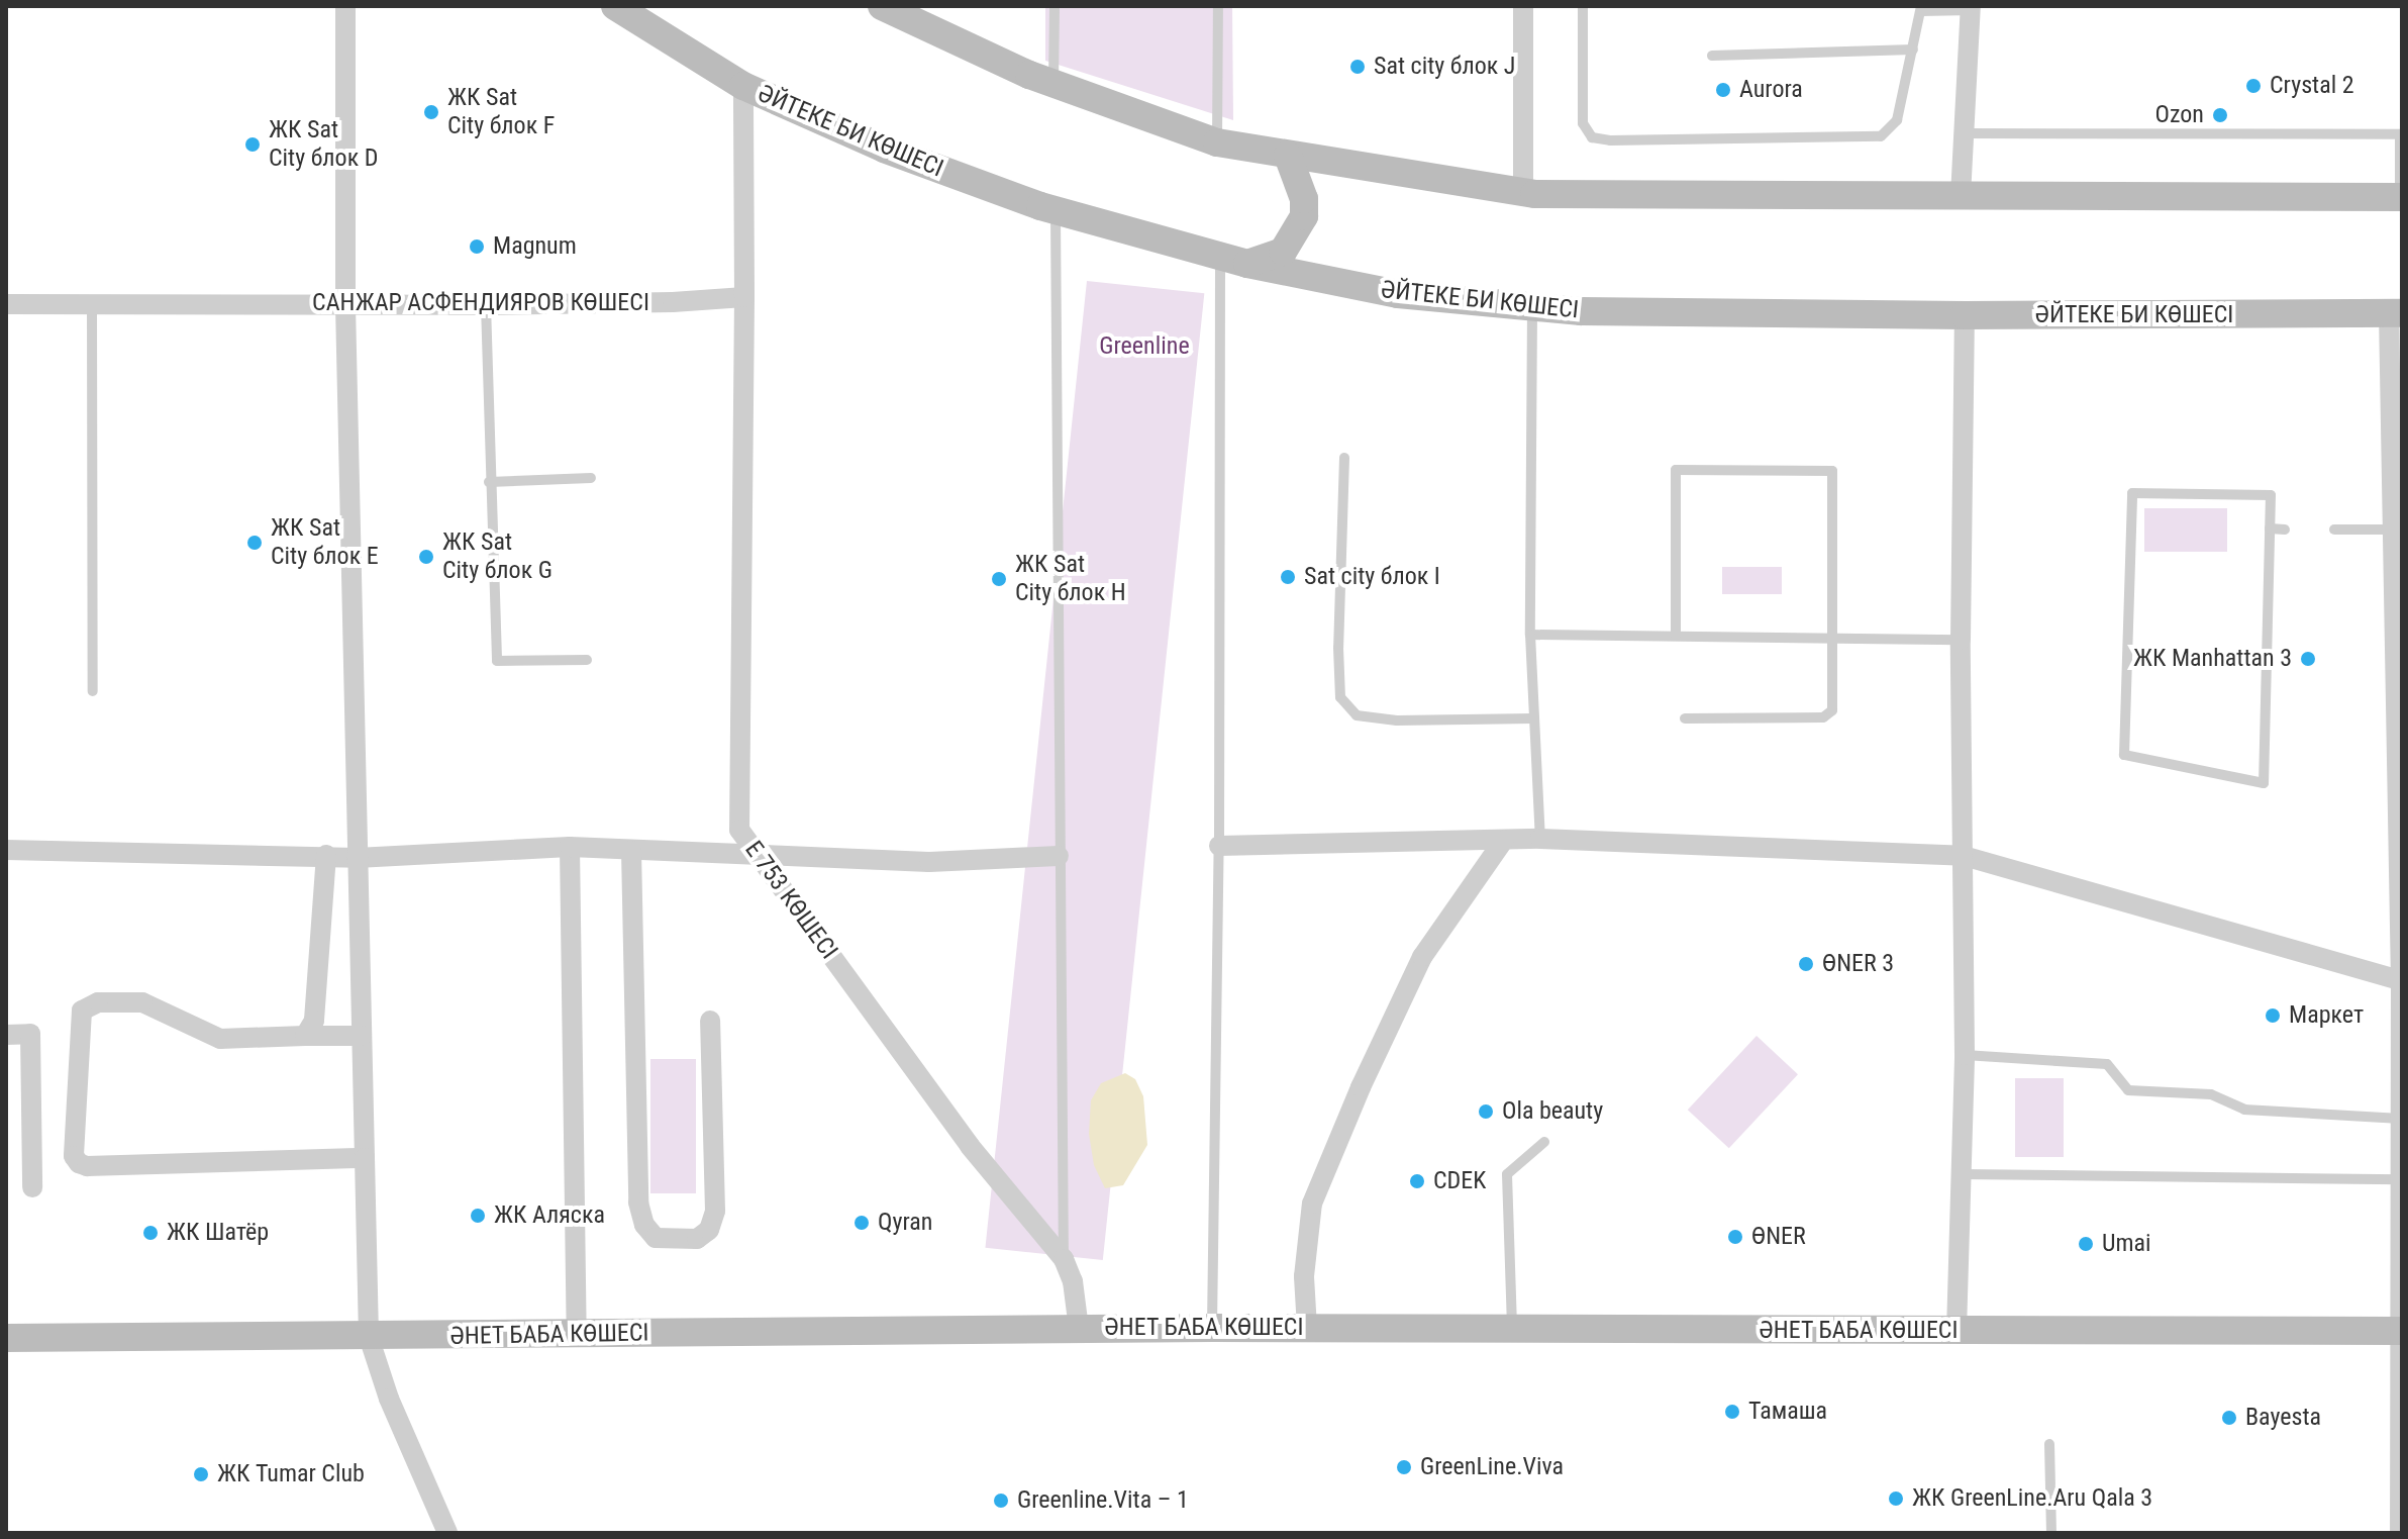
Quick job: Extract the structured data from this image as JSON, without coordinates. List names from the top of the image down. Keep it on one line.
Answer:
{"streets":{"street":["ӘЙТЕКЕ БИ КӨШЕСІ","САНЖАР АСФЕНДИЯРОВ КӨШЕСІ","Е 753 КӨШЕСІ","ӘНЕТ БАБА КӨШЕСІ"]},"crossings":[["САНЖАР АСФЕНДИЯРОВ КӨШЕСІ","Е 753 КӨШЕСІ"],["Е 753 КӨШЕСІ","ӘНЕТ БАБА КӨШЕСІ"]],"parks":["Greenline"],"places":["Sat city блок J","Crystal 2","Aurora","ЖК Sat City блок F","Ozon","ЖК Sat City блок D","Magnum","ЖК Sat City блок E","ЖК Sat City блок G","Sat city блок I","ЖК Sat City блок H","ЖК Manhattan 3","ӨNER 3","Маркет","Ola beauty","CDEK","ЖК Аляска","Qyran","ЖК Шатёр","ӨNER","Umai","Тамаша","Bayesta","GreenLine.Viva","ЖК Tumar Club","ЖК GreenLine.Aru Qala 3","Greenline.Vita – 1"]}
